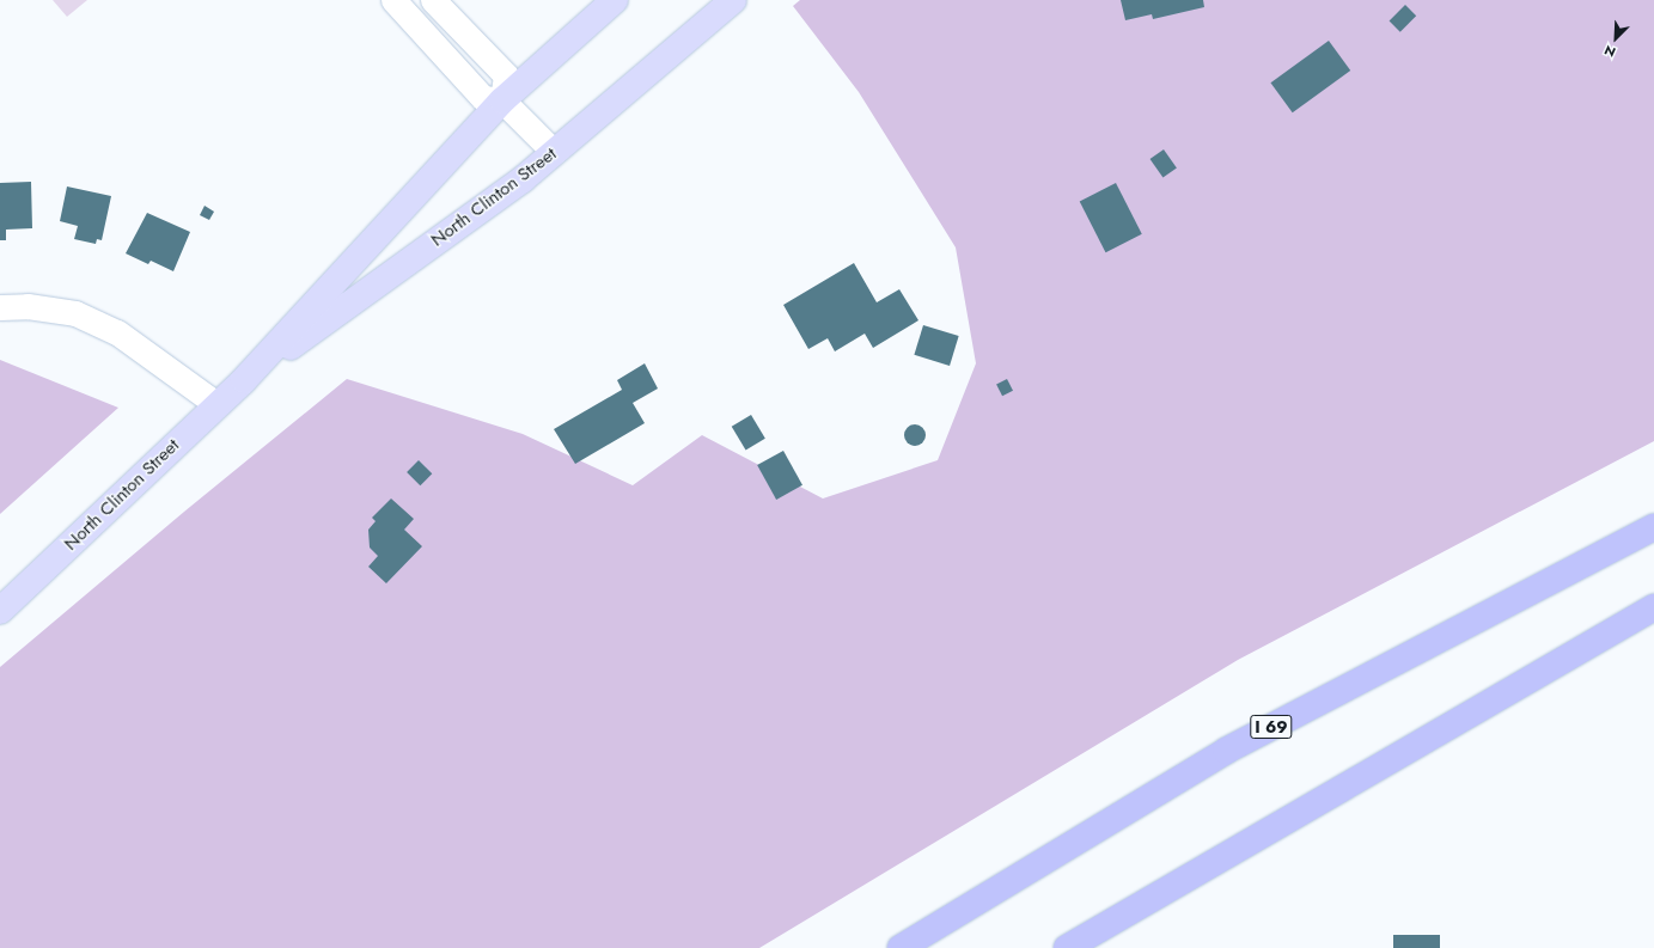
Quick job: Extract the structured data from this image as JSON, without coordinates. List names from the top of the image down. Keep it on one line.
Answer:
{"streets":{"highway":["I 69"],"main road":["North Clinton Street"]},"north":"bottom left"}
